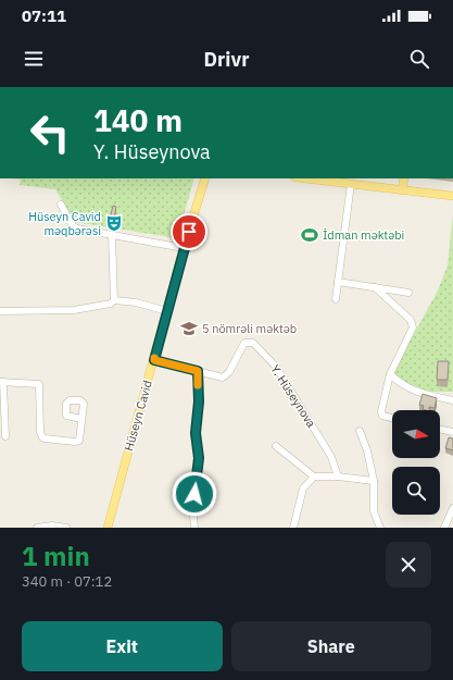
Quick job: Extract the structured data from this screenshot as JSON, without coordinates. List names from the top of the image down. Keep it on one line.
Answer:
{"streets":{"main road":["Hüseyn Cavid"],"street":["Y. Hüseynova"]},"crossings":[["Y. Hüseynova","Hüseyn Cavid"]],"places":{"theatre":["Hüseyn Cavid məqbərəsi"],"sports":["İdman məktəbi"],"school or university":["5 nömrəli məktəb"]},"north":"right","page":{"status":"07:11","header":"Drivr","turn":["140 m","Y. Hüseynova"],"heading":["1 min","340 m · 07:12"],"buttons":["Exit","Share"]}}
